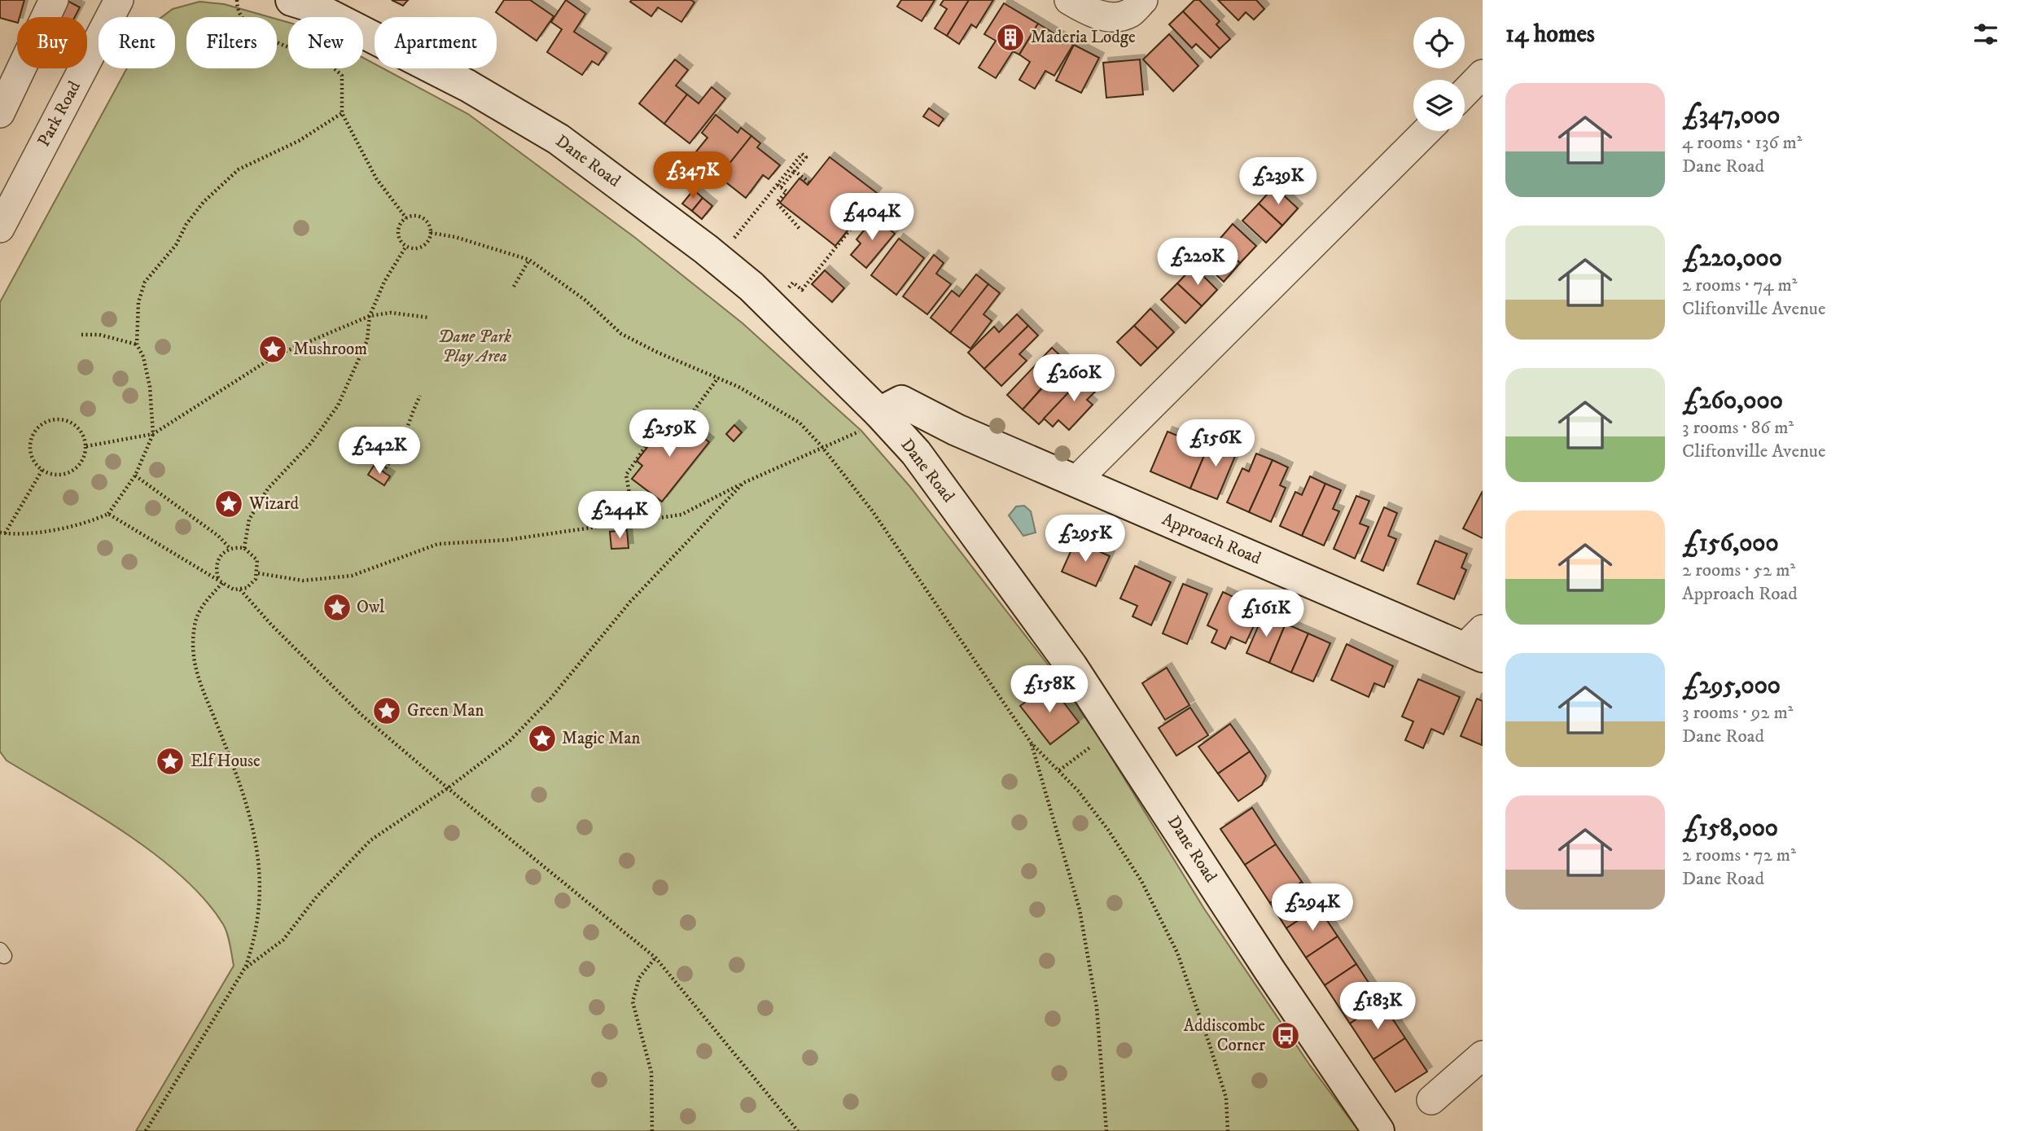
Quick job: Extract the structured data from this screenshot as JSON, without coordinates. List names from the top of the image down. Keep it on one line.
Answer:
{"streets":{"street":["Park Road","Dane Road","Approach Road"]},"crossings":[["Dane Road","Approach Road"]],"parks":["Dane Park Play Area"],"places":{"building":["Maderia Lodge"],"place":["Mushroom","Wizard","Owl","Green Man","Magic Man","Elf House"],"bus stop":["Addiscombe Corner"]},"page":{"heading":"14 homes","chip":["Buy","Rent","Filters","New","Apartment"],"list":[{"name":"£347,000","note":"4 rooms · 136 m² · Dane Road"},{"name":"£220,000","note":"2 rooms · 74 m² · Cliftonville Avenue"},{"name":"£260,000","note":"3 rooms · 86 m² · Cliftonville Avenue"},{"name":"£156,000","note":"2 rooms · 52 m² · Approach Road"},{"name":"£295,000","note":"3 rooms · 92 m² · Dane Road"},{"name":"£158,000","note":"2 rooms · 72 m² · Dane Road"}],"price":["£347K","£239K","£404K","£220K","£260K","£259K","£156K","£242K","£244K","£295K","£161K","£158K","£294K","£183K"]}}
